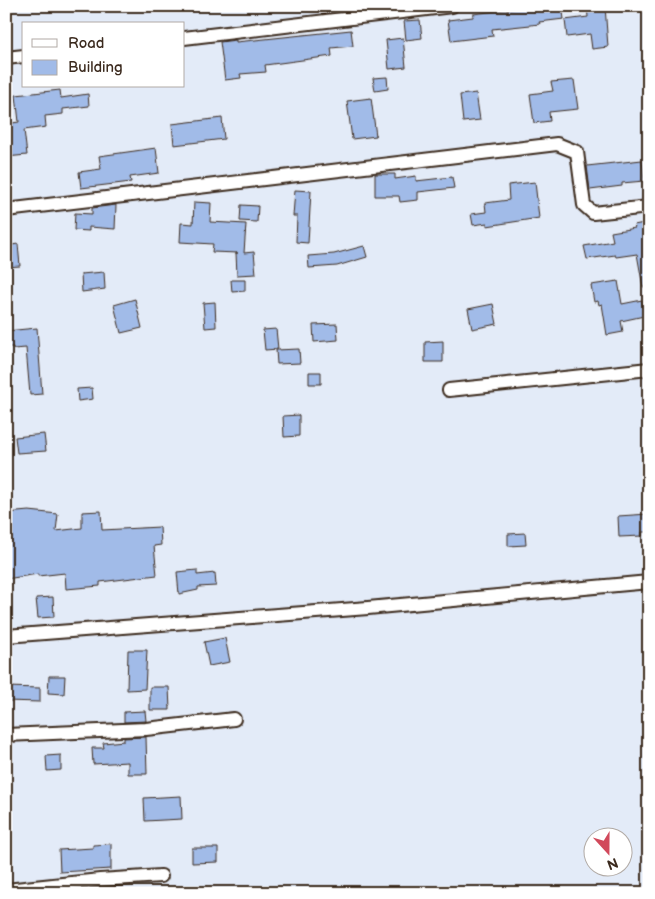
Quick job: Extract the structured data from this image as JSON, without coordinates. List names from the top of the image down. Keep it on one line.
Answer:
{"legend":["Road","Building"],"north":"bottom"}
